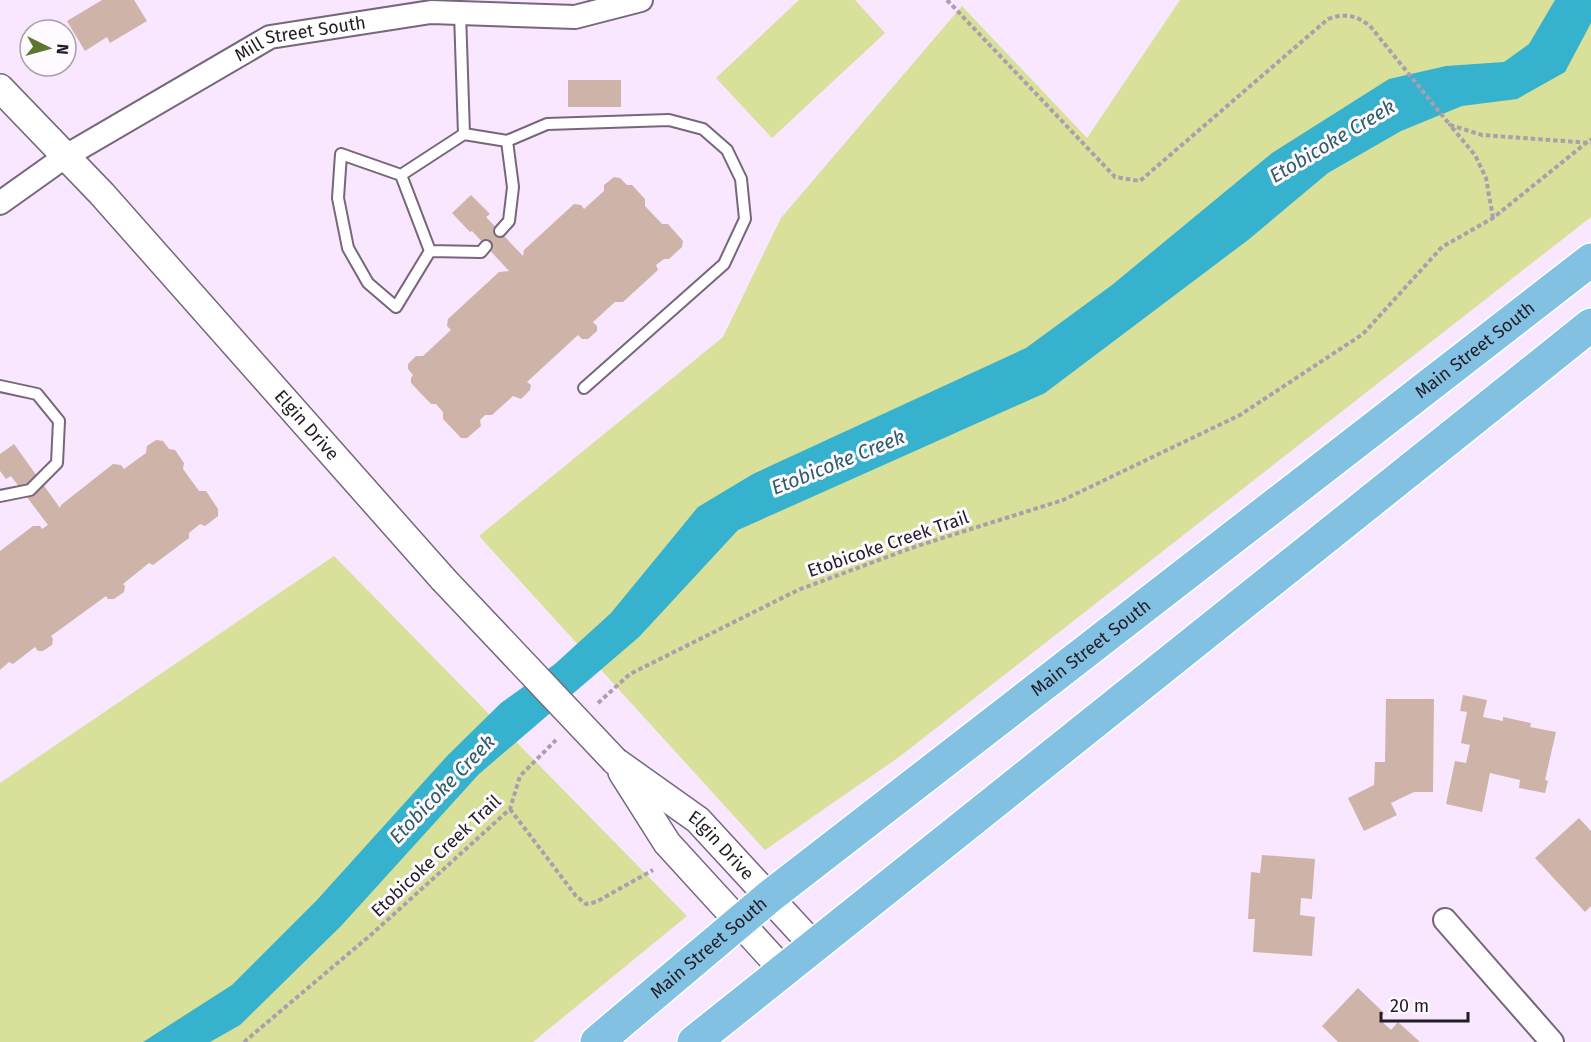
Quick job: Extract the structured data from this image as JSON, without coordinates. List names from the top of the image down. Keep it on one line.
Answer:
{"streets":{"main road":["Main Street South"],"street":["Mill Street South","Elgin Drive"],"path":["Etobicoke Creek Trail"]},"crossings":[["Mill Street South","Elgin Drive"],["Main Street South","Elgin Drive"]],"water":["Etobicoke Creek"],"scale_bar":"20 m","north":"right"}
